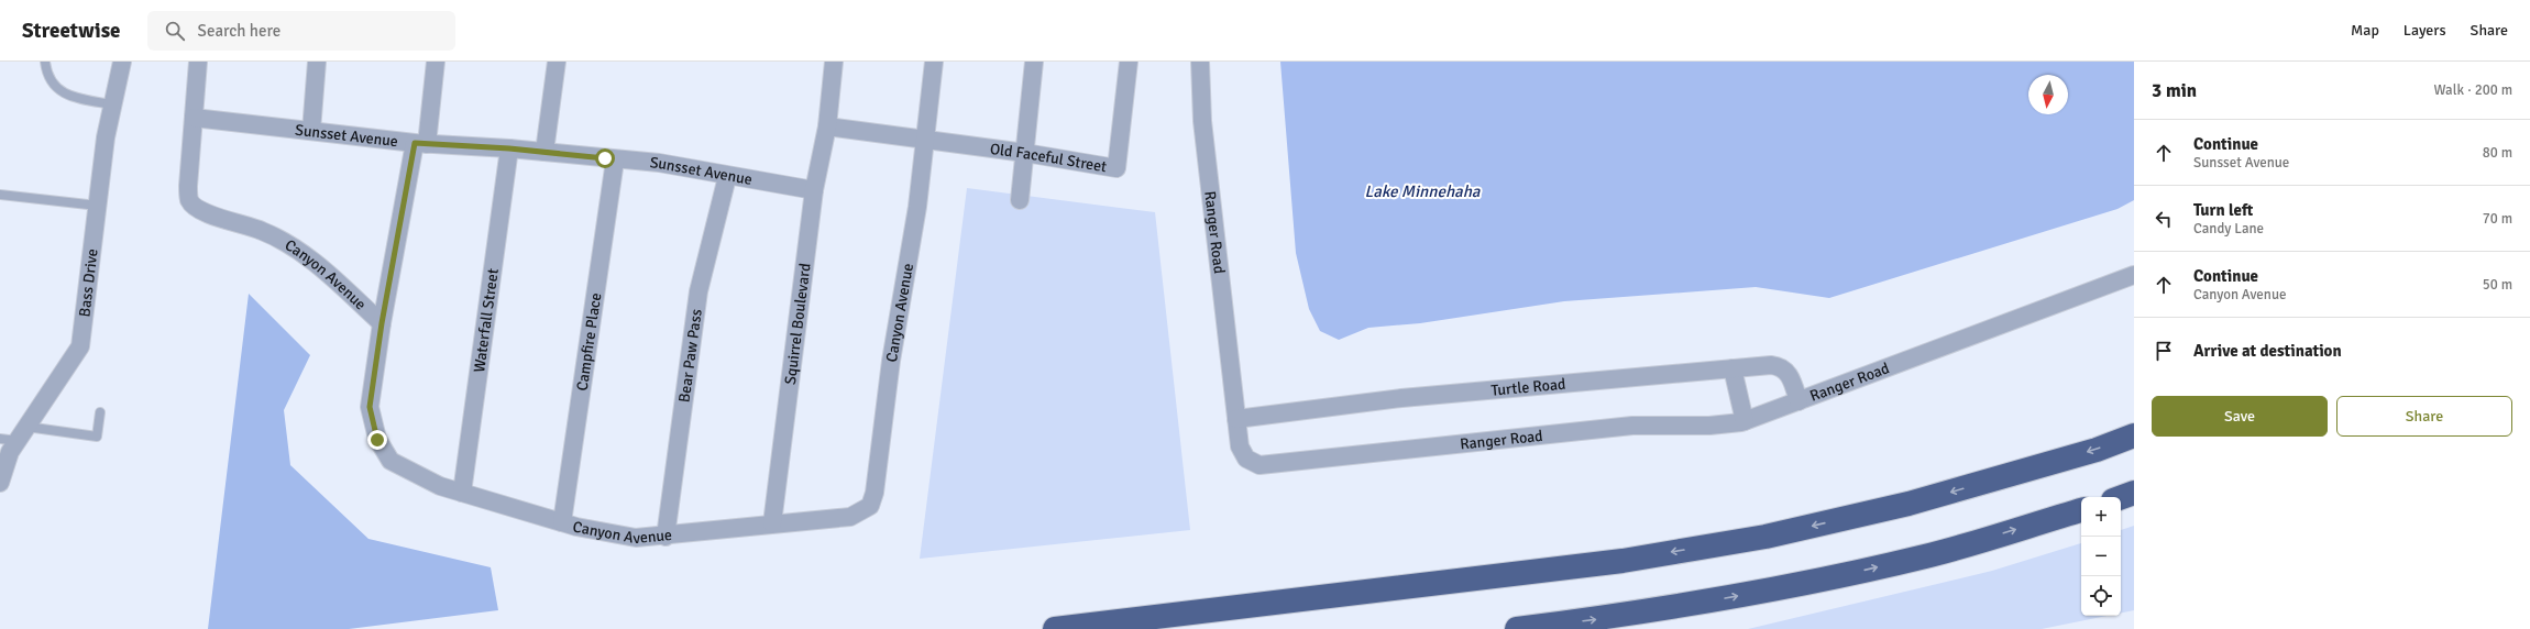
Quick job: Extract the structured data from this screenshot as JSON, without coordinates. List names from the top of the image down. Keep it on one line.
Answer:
{"streets":{"street":["Sunsset Avenue","Old Faceful Street","Ranger Road","Canyon Avenue","Bass Drive","Waterfall Street","Squirrel Boulevard","Campfire Place","Bear Paw Pass","Turtle Road"]},"crossings":[["Sunsset Avenue","Canyon Avenue"],["Sunsset Avenue","Waterfall Street"],["Sunsset Avenue","Squirrel Boulevard"],["Sunsset Avenue","Campfire Place"],["Sunsset Avenue","Bear Paw Pass"],["Old Faceful Street","Canyon Avenue"],["Old Faceful Street","Squirrel Boulevard"],["Ranger Road","Turtle Road"],["Canyon Avenue","Waterfall Street"],["Canyon Avenue","Squirrel Boulevard"],["Canyon Avenue","Campfire Place"],["Canyon Avenue","Bear Paw Pass"]],"water":["Lake Minnehaha"],"north":"bottom","page":{"header":"Streetwise","search":"Search here","nav":["Map","Layers","Share"],"heading":["3 min","Walk · 200 m"],"list":[["Continue","Sunsset Avenue","80 m"],["Turn left","Candy Lane","70 m"],["Continue","Canyon Avenue","50 m"],"Arrive at destination"],"buttons":["Save","Share"],"map_buttons":["+","−"]}}
